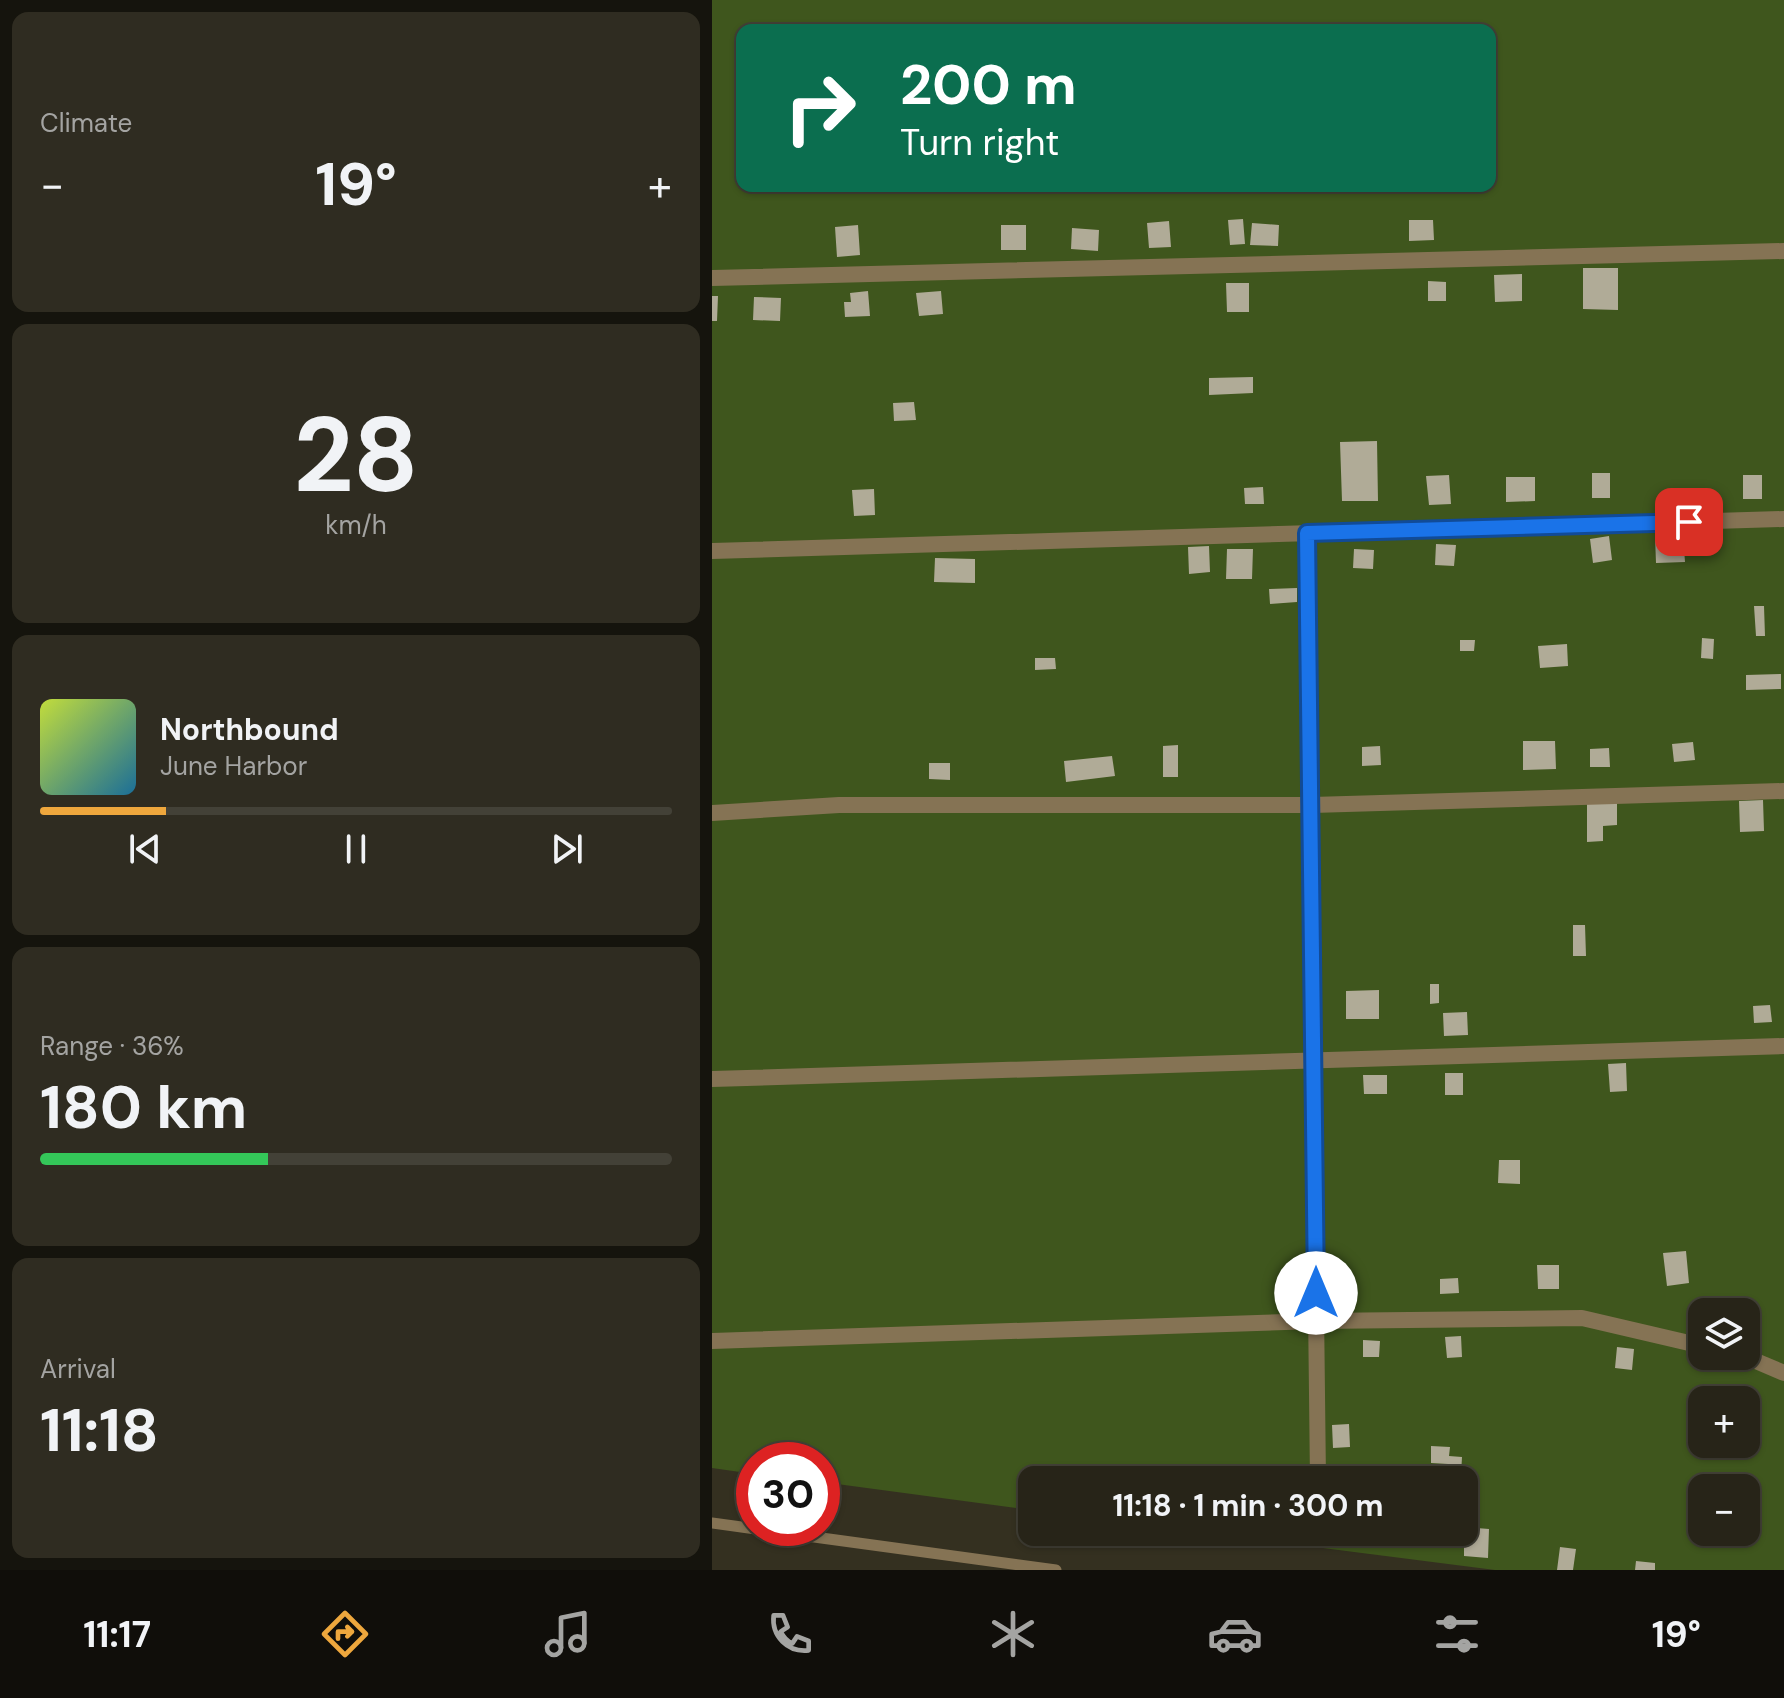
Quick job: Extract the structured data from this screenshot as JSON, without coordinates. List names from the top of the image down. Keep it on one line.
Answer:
{"page":{"tile":["Climate",["28","km/h"],["Range · 36%","180 km"],["Arrival","11:18"]],"turn":["200 m","Turn right"],"heat":["−","19°","+"],"song":["Northbound","June Harbor"],"map_buttons":["+","−"],"limit":"30","trip":"11:18 · 1 min · 300 m","tabs":["11:17","19°"]}}
